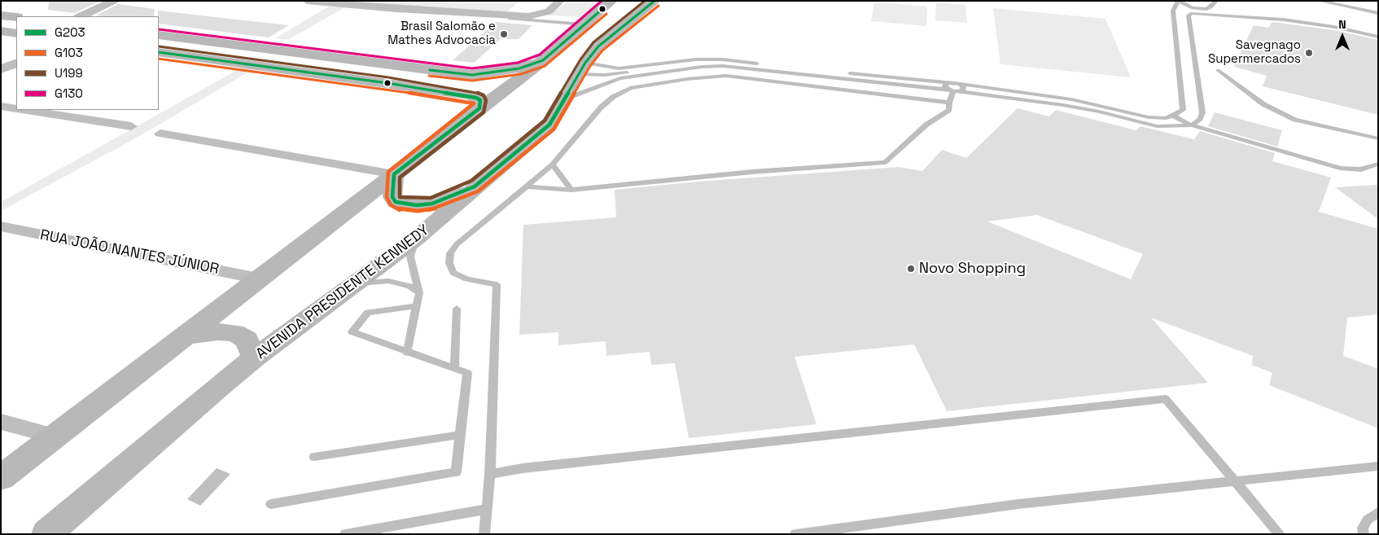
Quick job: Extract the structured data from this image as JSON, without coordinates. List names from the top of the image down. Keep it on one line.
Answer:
{"streets":{"main road":["AVENIDA PRESIDENTE KENNEDY"],"street":["RUA JOÃO NANTES JÚNIOR"]},"places":["Brasil Salomão e Mathes Advocacia","Savegnago Supermercados","Novo Shopping"],"lines":["transit line G203","transit line U199","transit line G130","transit line G103"],"legend":["G203","G103","U199","G130"],"north":"top"}
